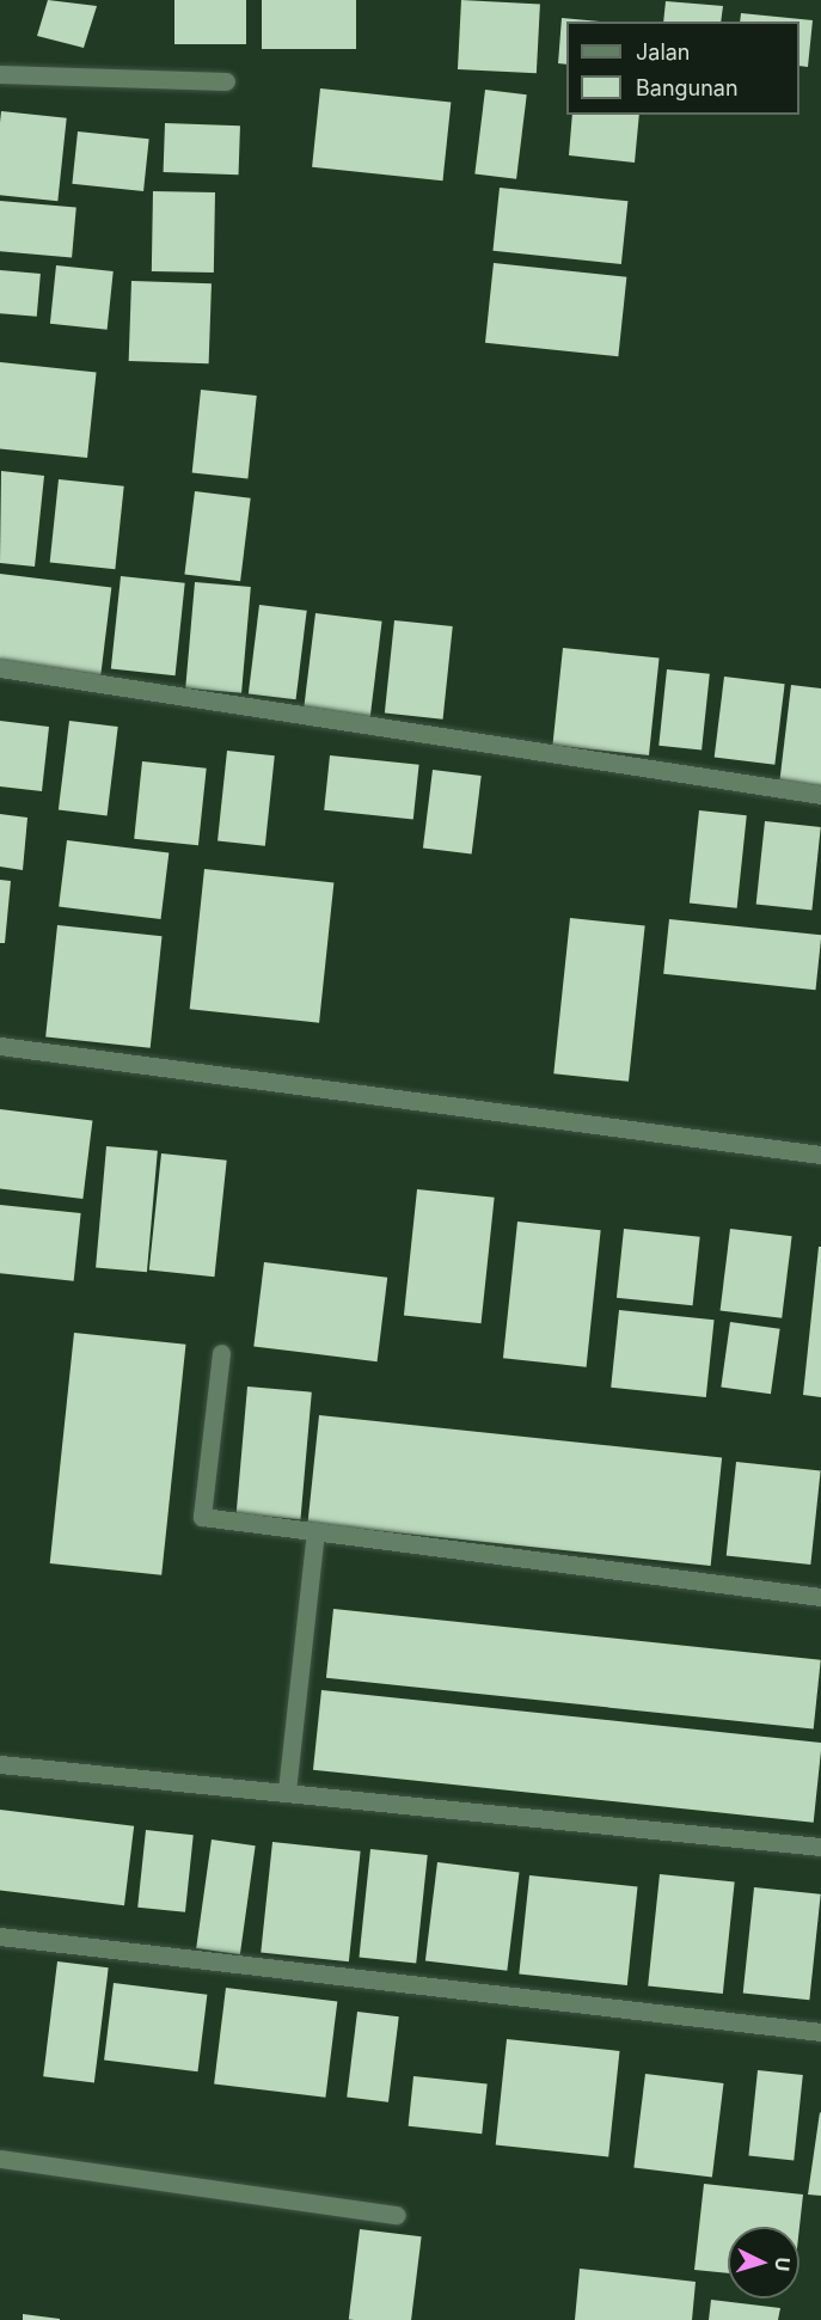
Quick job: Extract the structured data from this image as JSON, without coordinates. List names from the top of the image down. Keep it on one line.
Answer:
{"legend":["Jalan","Bangunan"],"north":"right"}
